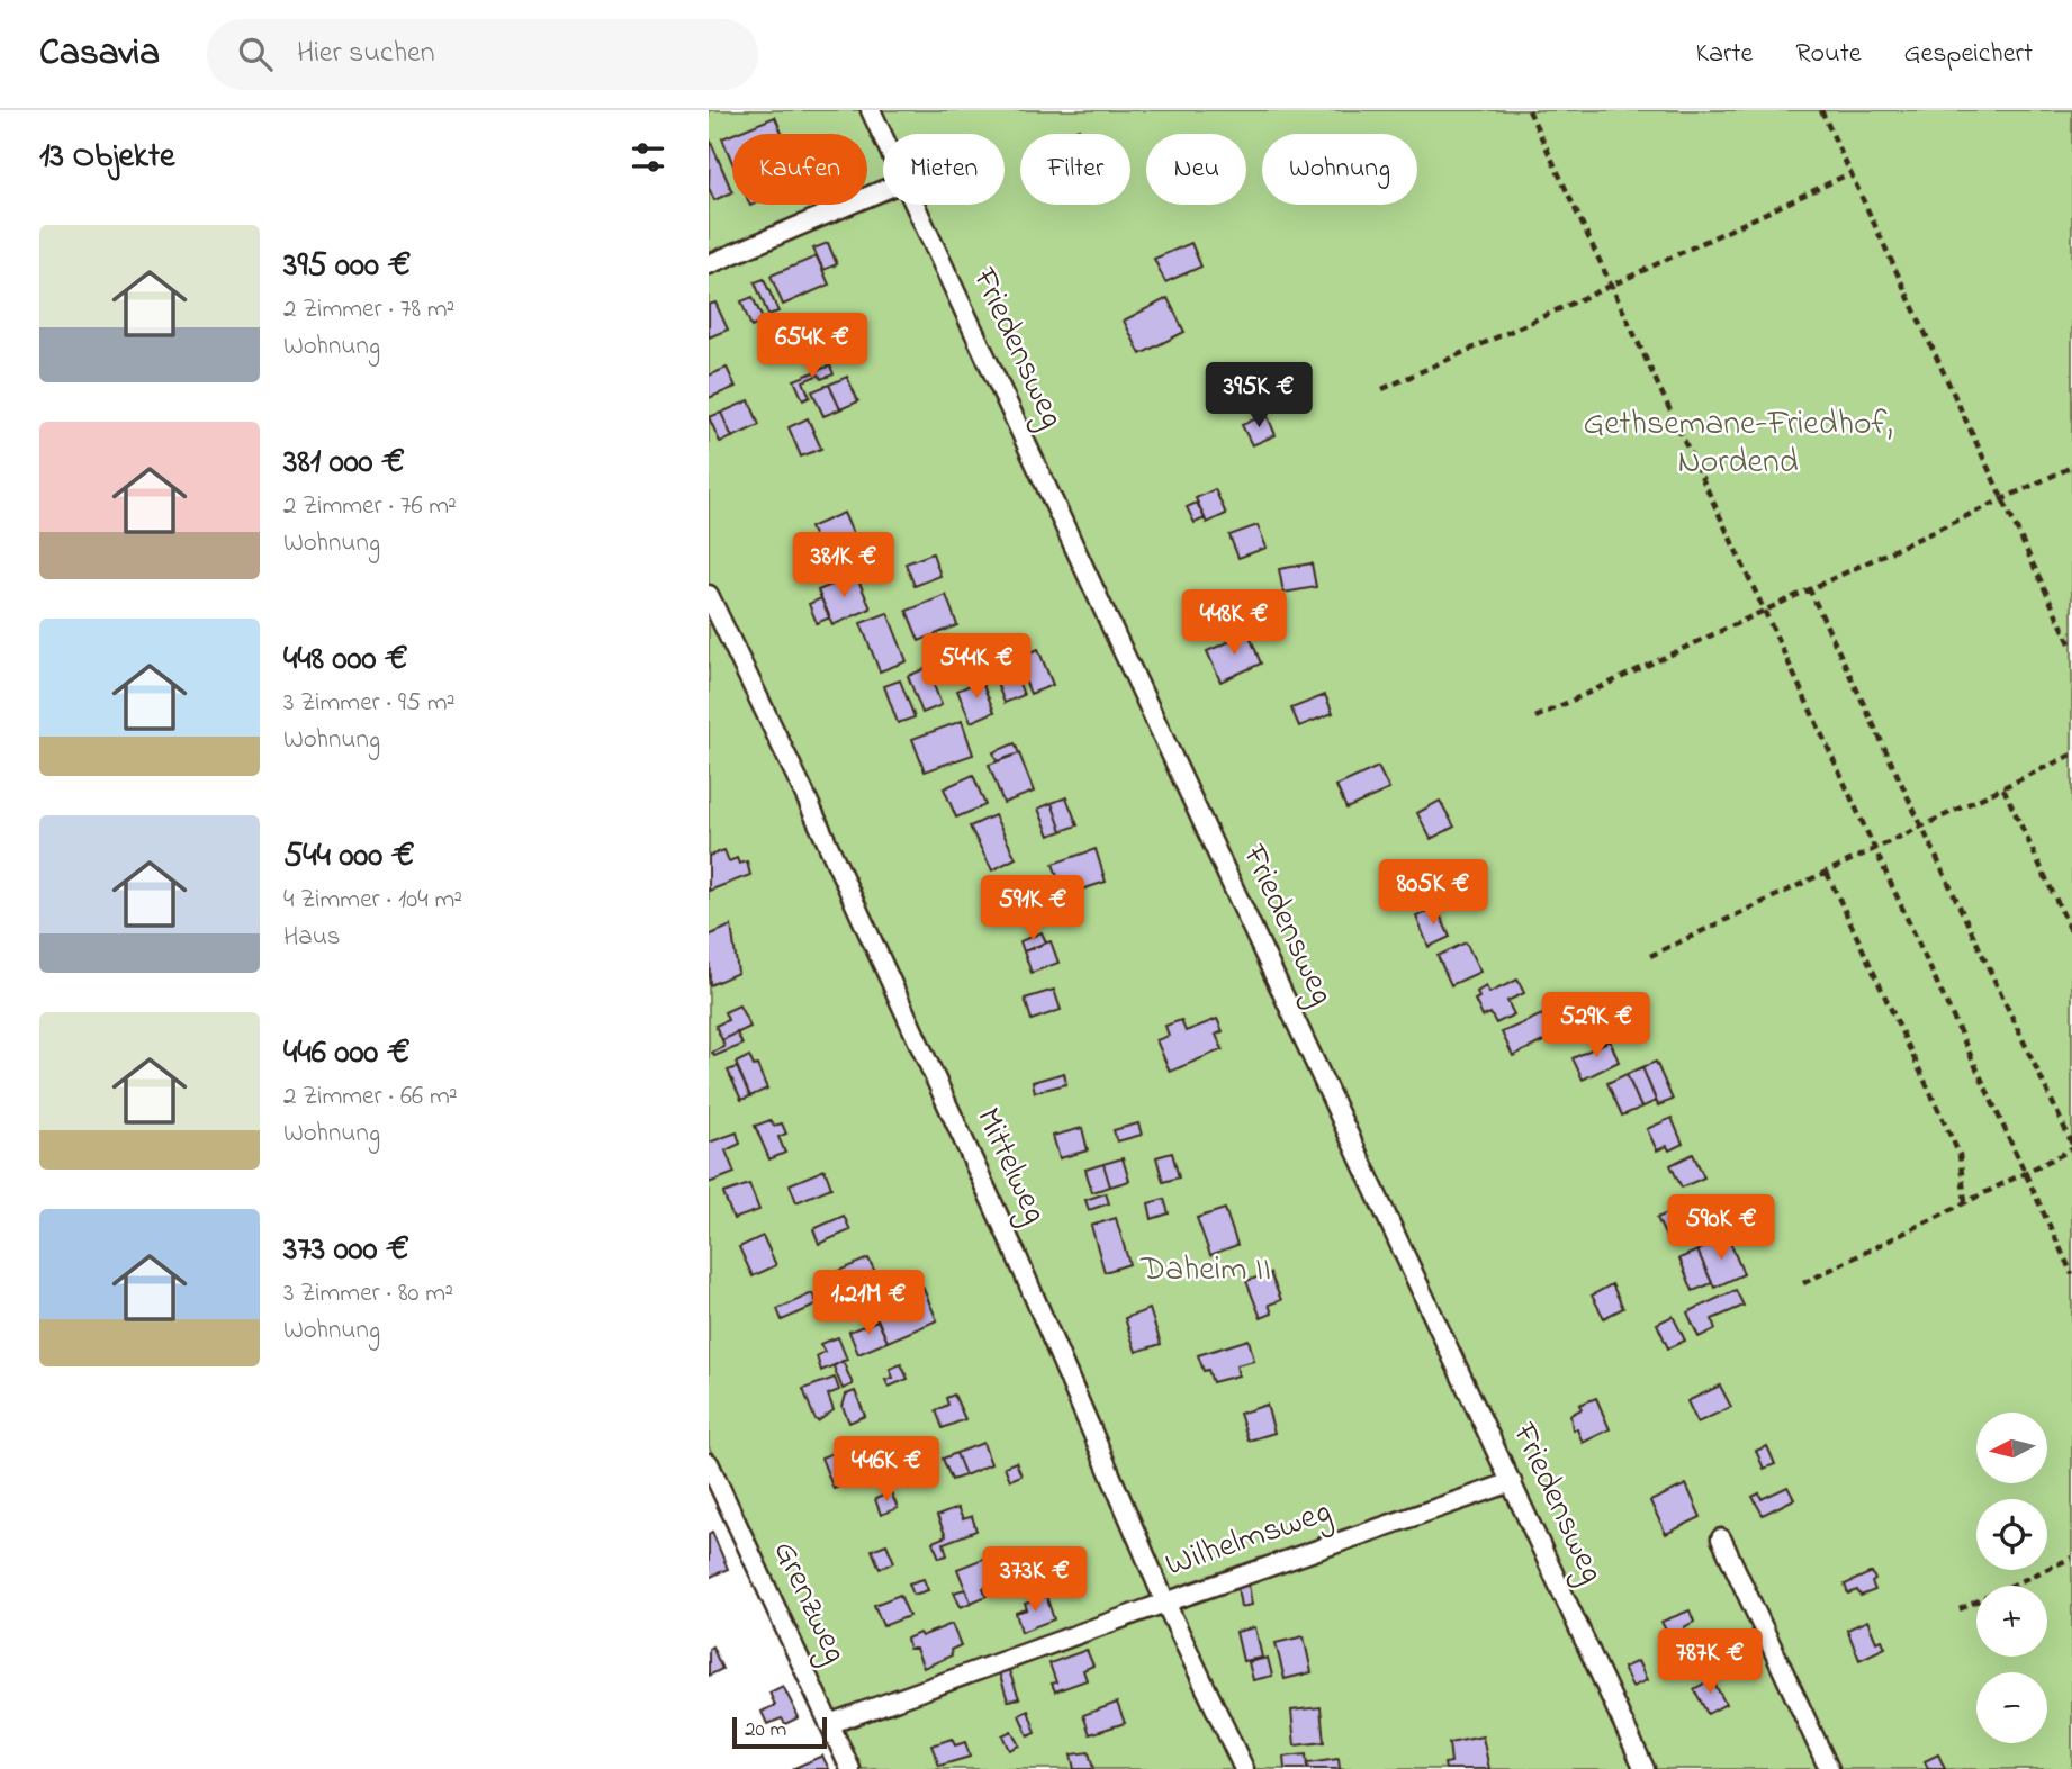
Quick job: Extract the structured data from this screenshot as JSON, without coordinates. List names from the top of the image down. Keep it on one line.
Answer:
{"streets":{"lane":["Friedensweg","Mittelweg","Wilhelmsweg","Grenzweg"]},"crossings":[["Friedensweg","Wilhelmsweg"],["Mittelweg","Wilhelmsweg"],["Wilhelmsweg","Grenzweg"]],"parks":["Gethsemane-Friedhof, Nordend","Daheim II"],"scale_bar":"20 m","north":"left","page":{"header":"Casavia","search":"Hier suchen","nav":["Karte","Route","Gespeichert"],"heading":"13 Objekte","chip":["Kaufen","Mieten","Filter","Neu","Wohnung"],"list":[{"name":"395 000 €","note":"2 Zimmer · 78 m² · Wohnung"},{"name":"381 000 €","note":"2 Zimmer · 76 m² · Wohnung"},{"name":"448 000 €","note":"3 Zimmer · 95 m² · Wohnung"},{"name":"544 000 €","note":"4 Zimmer · 104 m² · Haus"},{"name":"446 000 €","note":"2 Zimmer · 66 m² · Wohnung"},{"name":"373 000 €","note":"3 Zimmer · 80 m² · Wohnung"}],"price":["654K €","395K €","381K €","448K €","544K €","805K €","591K €","529K €","590K €","1.21M €","446K €","373K €","787K €"],"map_buttons":["+","−"],"scale":"20 m"}}
